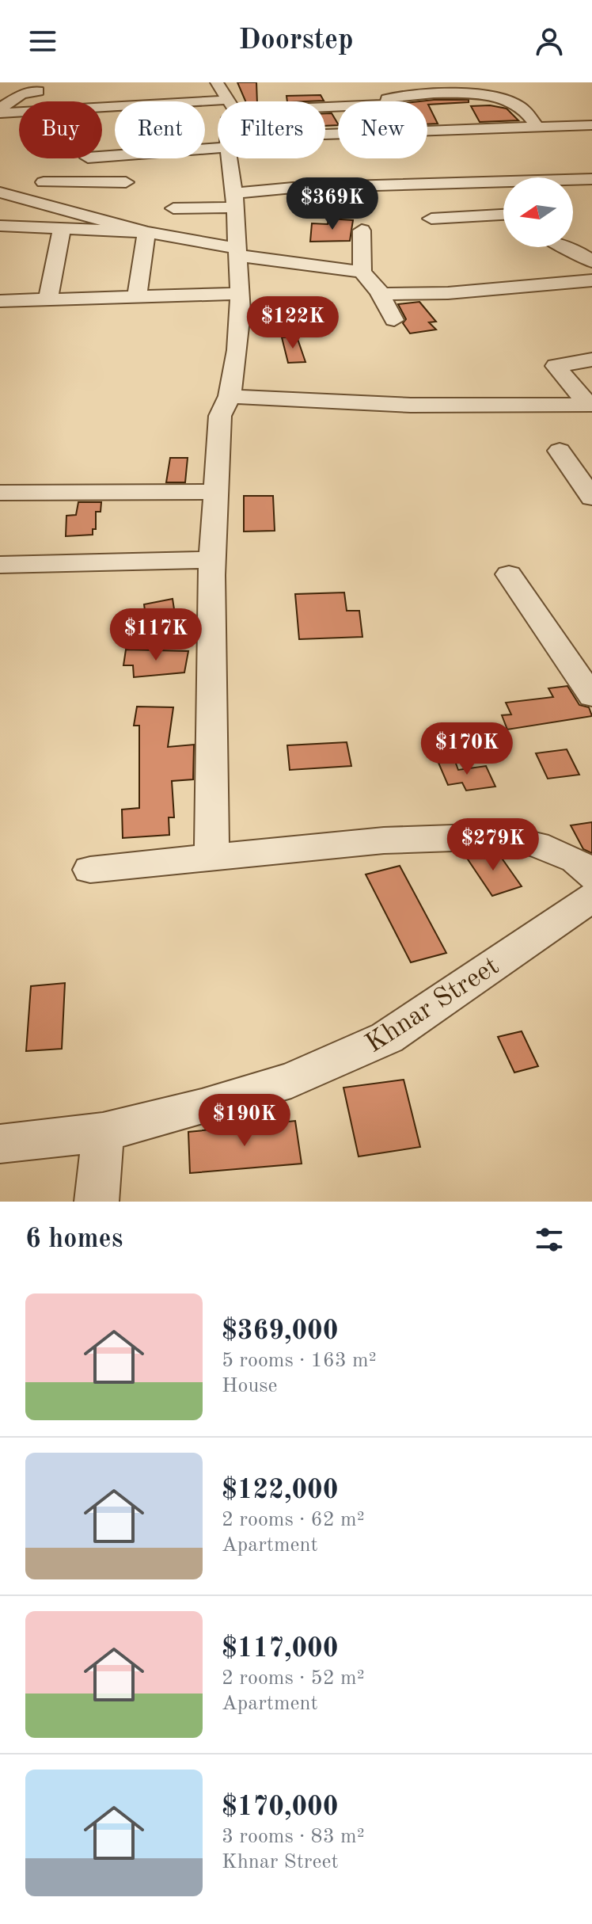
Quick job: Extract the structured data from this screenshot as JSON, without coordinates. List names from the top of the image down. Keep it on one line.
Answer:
{"streets":{"street":["Khnar Street"]},"north":"left","page":{"header":"Doorstep","chip":["Buy","Rent","Filters","New"],"price":["$369K","$122K","$117K","$170K","$279K","$190K"],"heading":"6 homes","list":[{"name":"$369,000","note":"5 rooms · 163 m² · House"},{"name":"$122,000","note":"2 rooms · 62 m² · Apartment"},{"name":"$117,000","note":"2 rooms · 52 m² · Apartment"},{"name":"$170,000","note":"3 rooms · 83 m² · Khnar Street"}]}}
